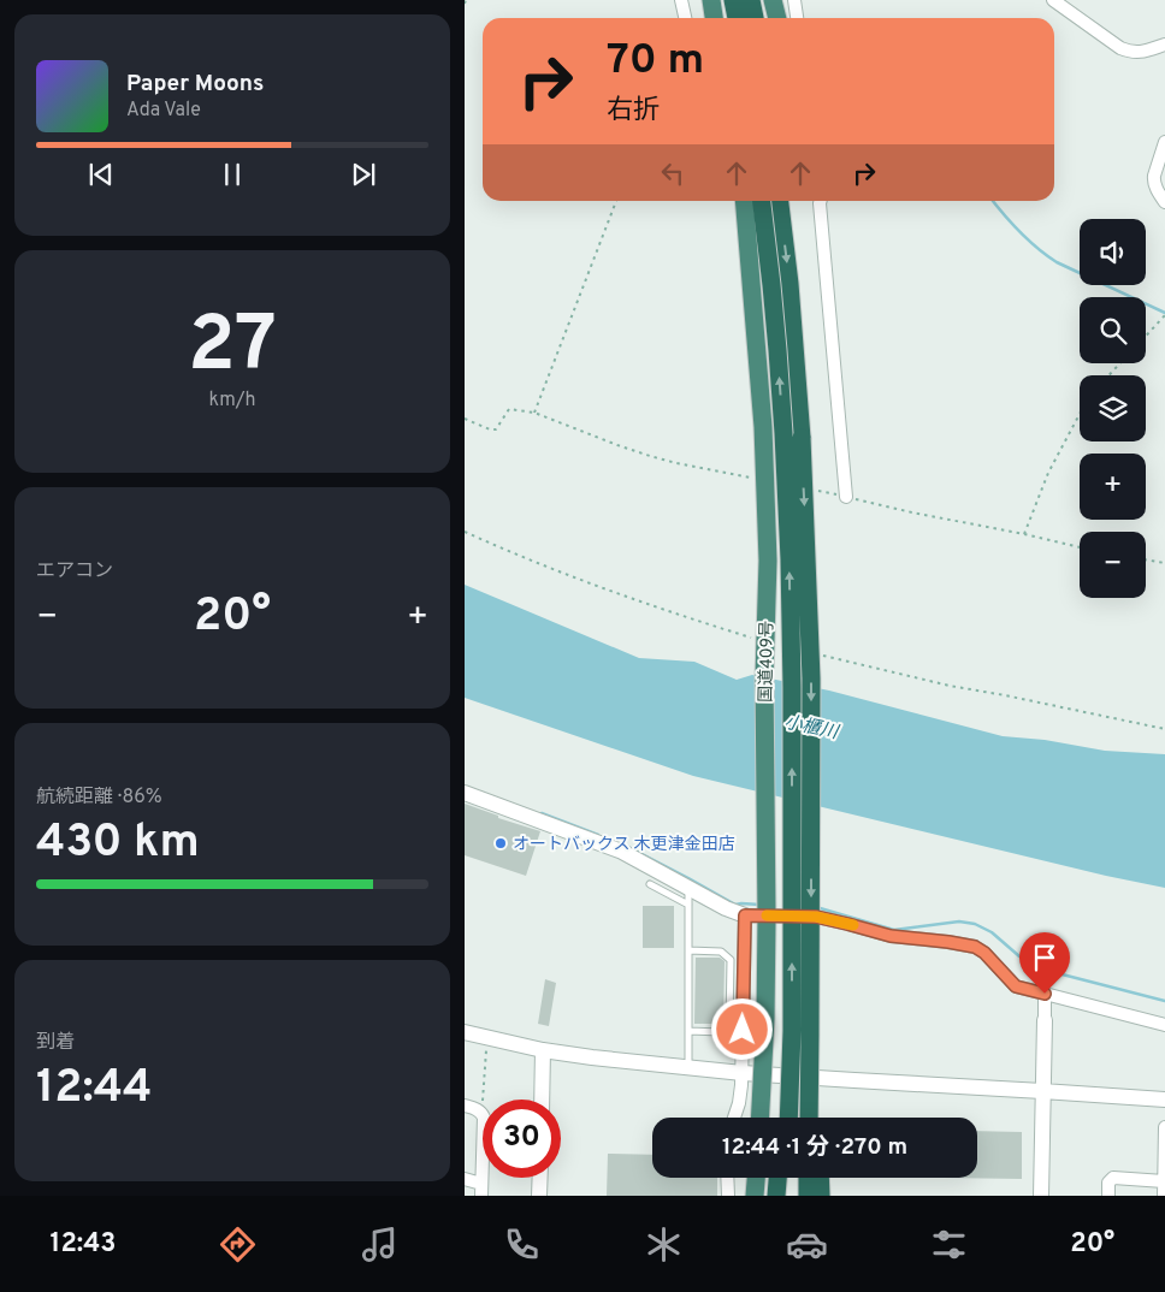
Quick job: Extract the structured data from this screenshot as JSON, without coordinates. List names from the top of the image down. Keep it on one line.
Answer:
{"streets":{"highway":["国道409号"]},"water":["小櫃川"],"places":["オートバックス 木更津金田店"],"page":{"turn":["70 m","右折"],"song":["Paper Moons","Ada Vale"],"map_buttons":["+","−"],"tile":[["27","km/h"],"エアコン",["航続距離 · 86%","430 km"],["到着","12:44"]],"heat":["−","20°","+"],"limit":"30","trip":"12:44 · 1 分 · 270 m","tabs":["12:43","20°"]}}
